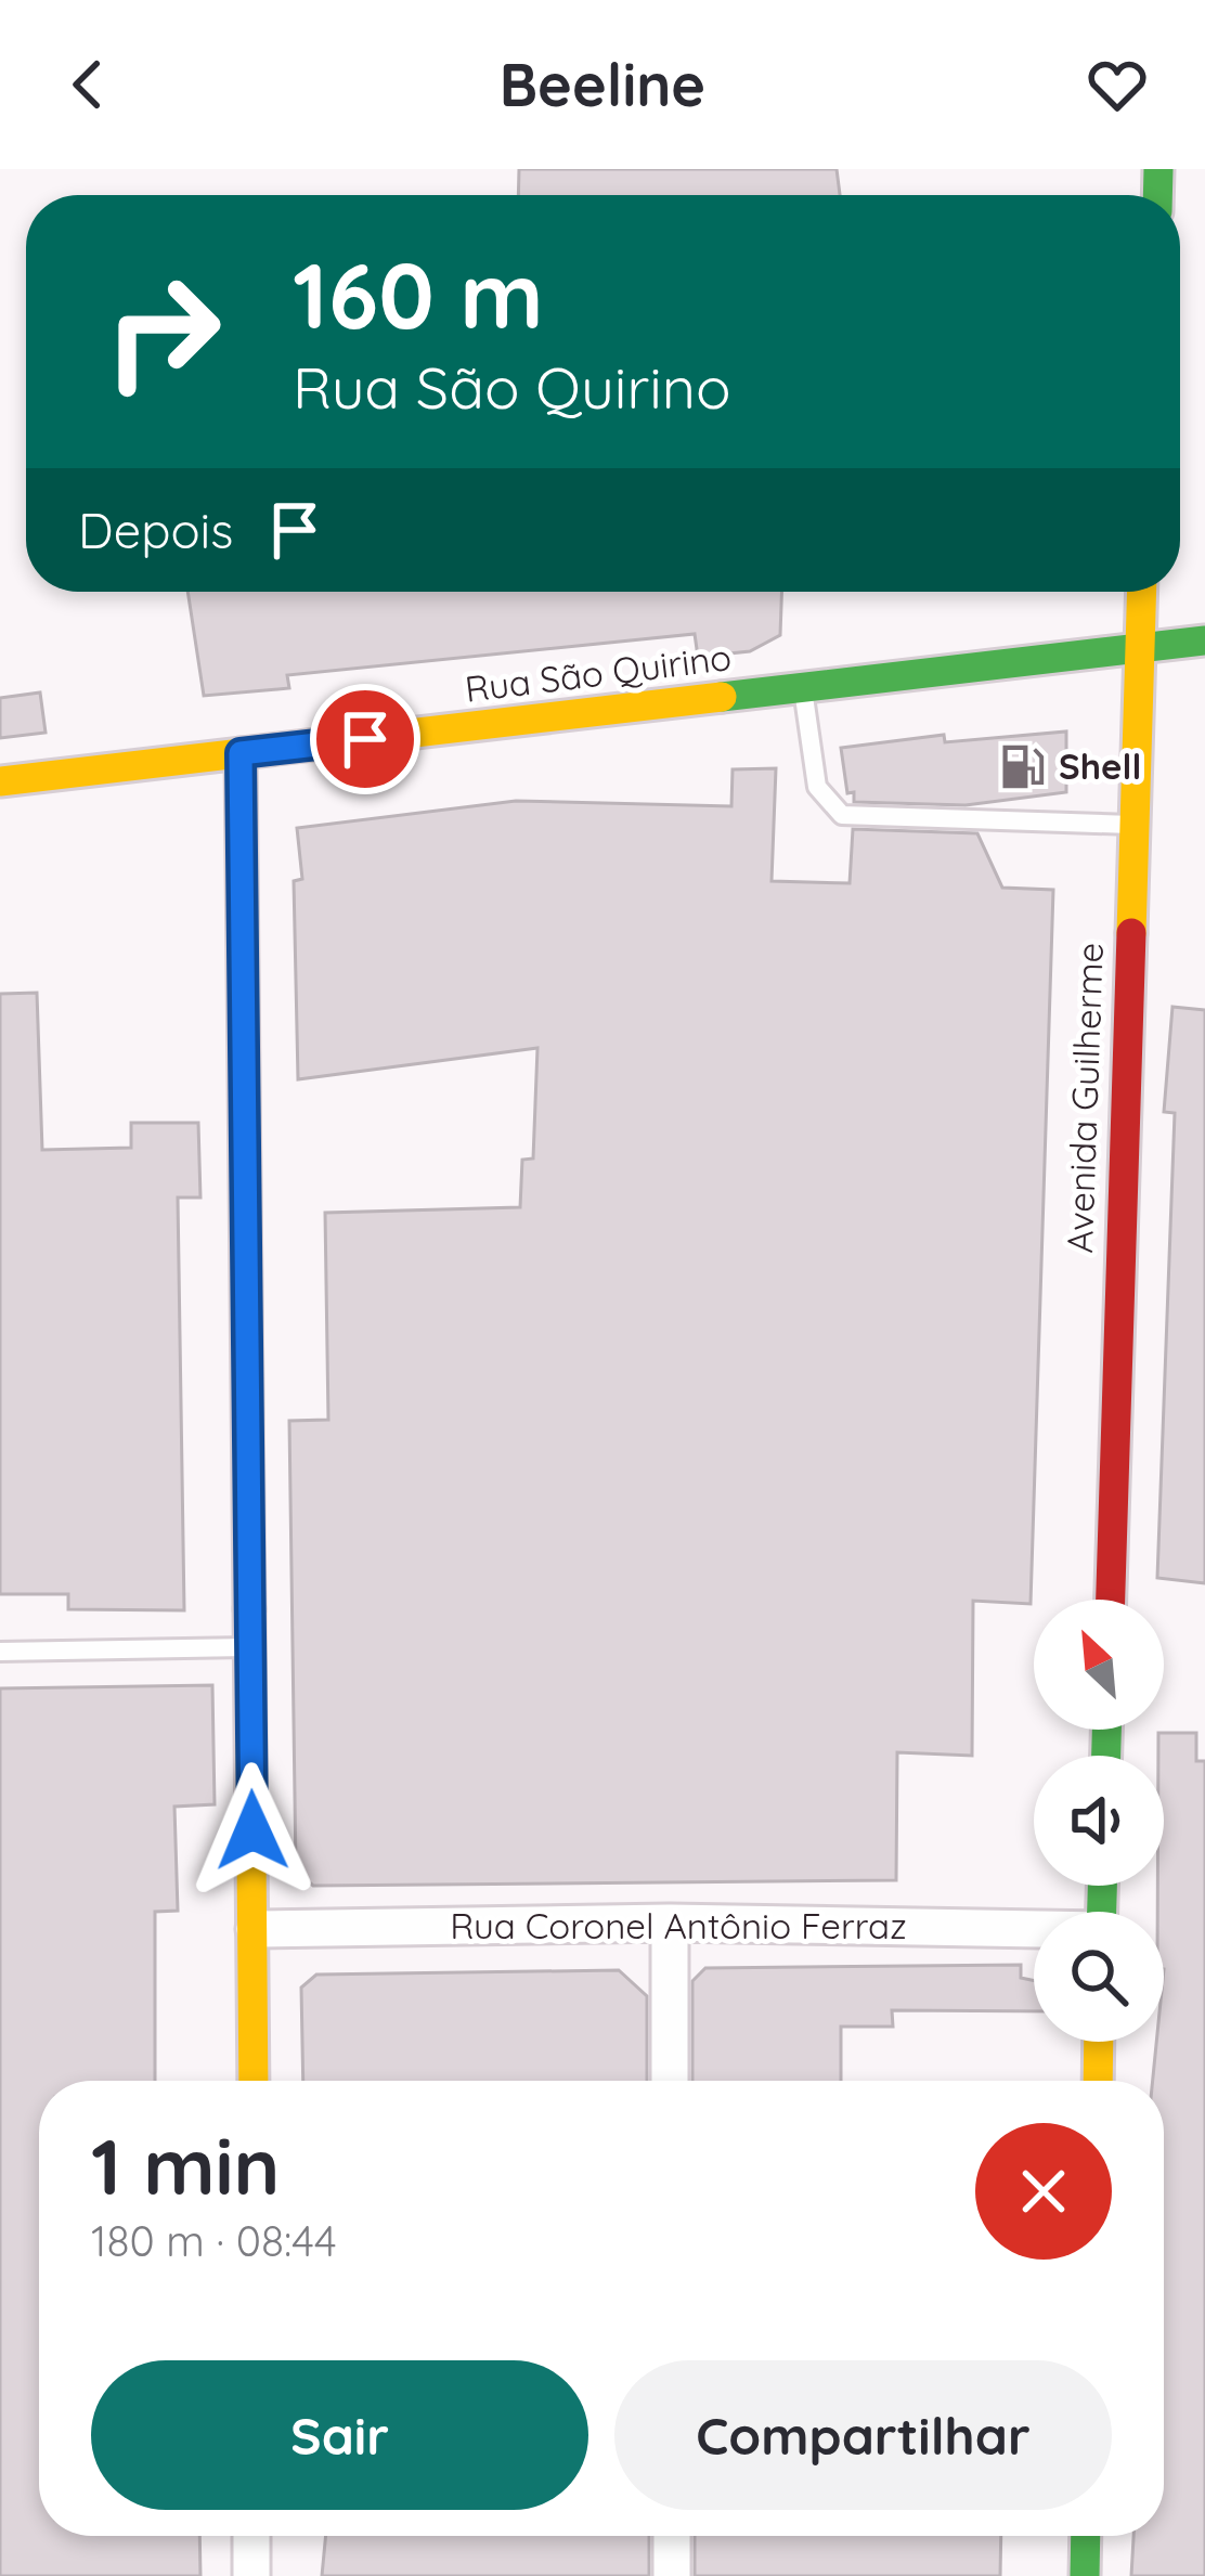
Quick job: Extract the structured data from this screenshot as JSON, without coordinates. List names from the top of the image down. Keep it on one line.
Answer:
{"streets":{"street":["Rua São Quirino","Avenida Guilherme","Rua Coronel Antônio Ferraz"]},"crossings":[["Rua São Quirino","Avenida Guilherme"]],"places":{"fuel station":["Shell"]},"north":"top left","page":{"header":"Beeline","turn":["160 m","Rua São Quirino"],"then":"Depois","heading":["1 min","180 m · 08:44"],"buttons":["Sair","Compartilhar"]}}
